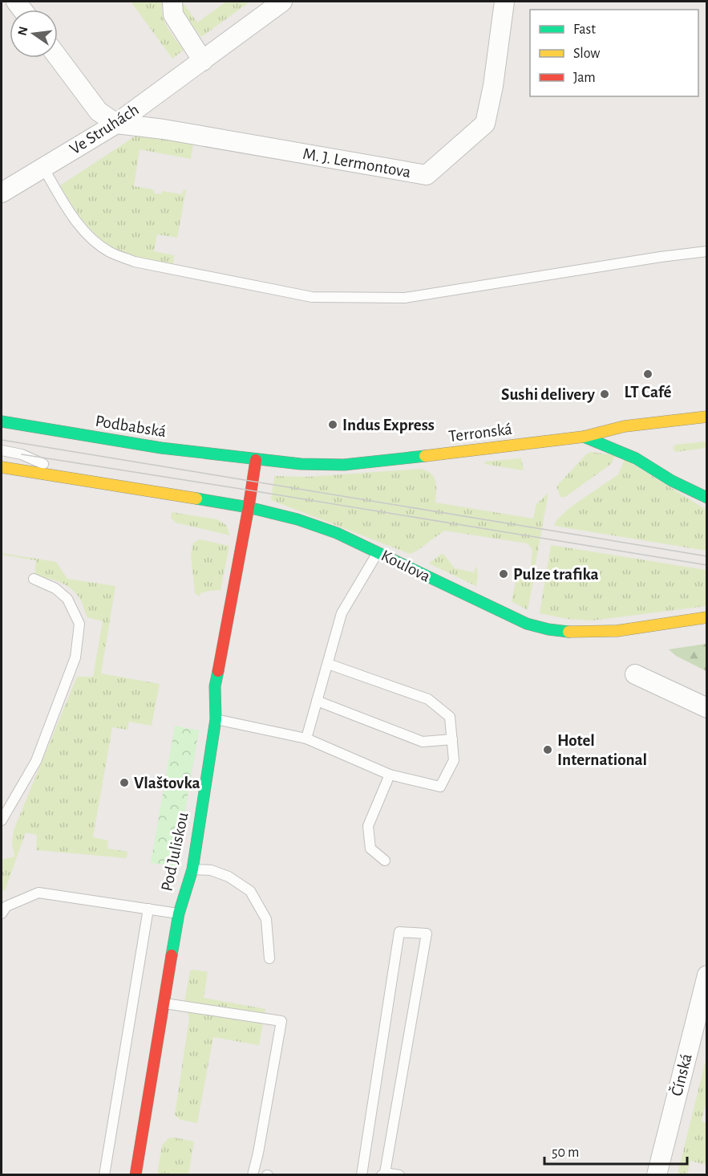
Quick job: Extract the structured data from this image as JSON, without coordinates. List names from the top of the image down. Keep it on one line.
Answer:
{"streets":{"main road":["Podbabská","Terronská","Koulova","Pod Juliskou"],"street":["Ve Struhách","M. J. Lermontova","Čínská"]},"crossings":[["Ve Struhách","M. J. Lermontova"],["Podbabská","Terronská"],["Podbabská","Pod Juliskou"],["Terronská","Pod Juliskou"],["Koulova","Pod Juliskou"]],"places":["LT Café","Sushi delivery","Indus Express","Pulze trafika","Hotel International","Vlaštovka"],"legend":["Fast","Slow","Jam"],"scale_bar":"50 m","north":"left"}
